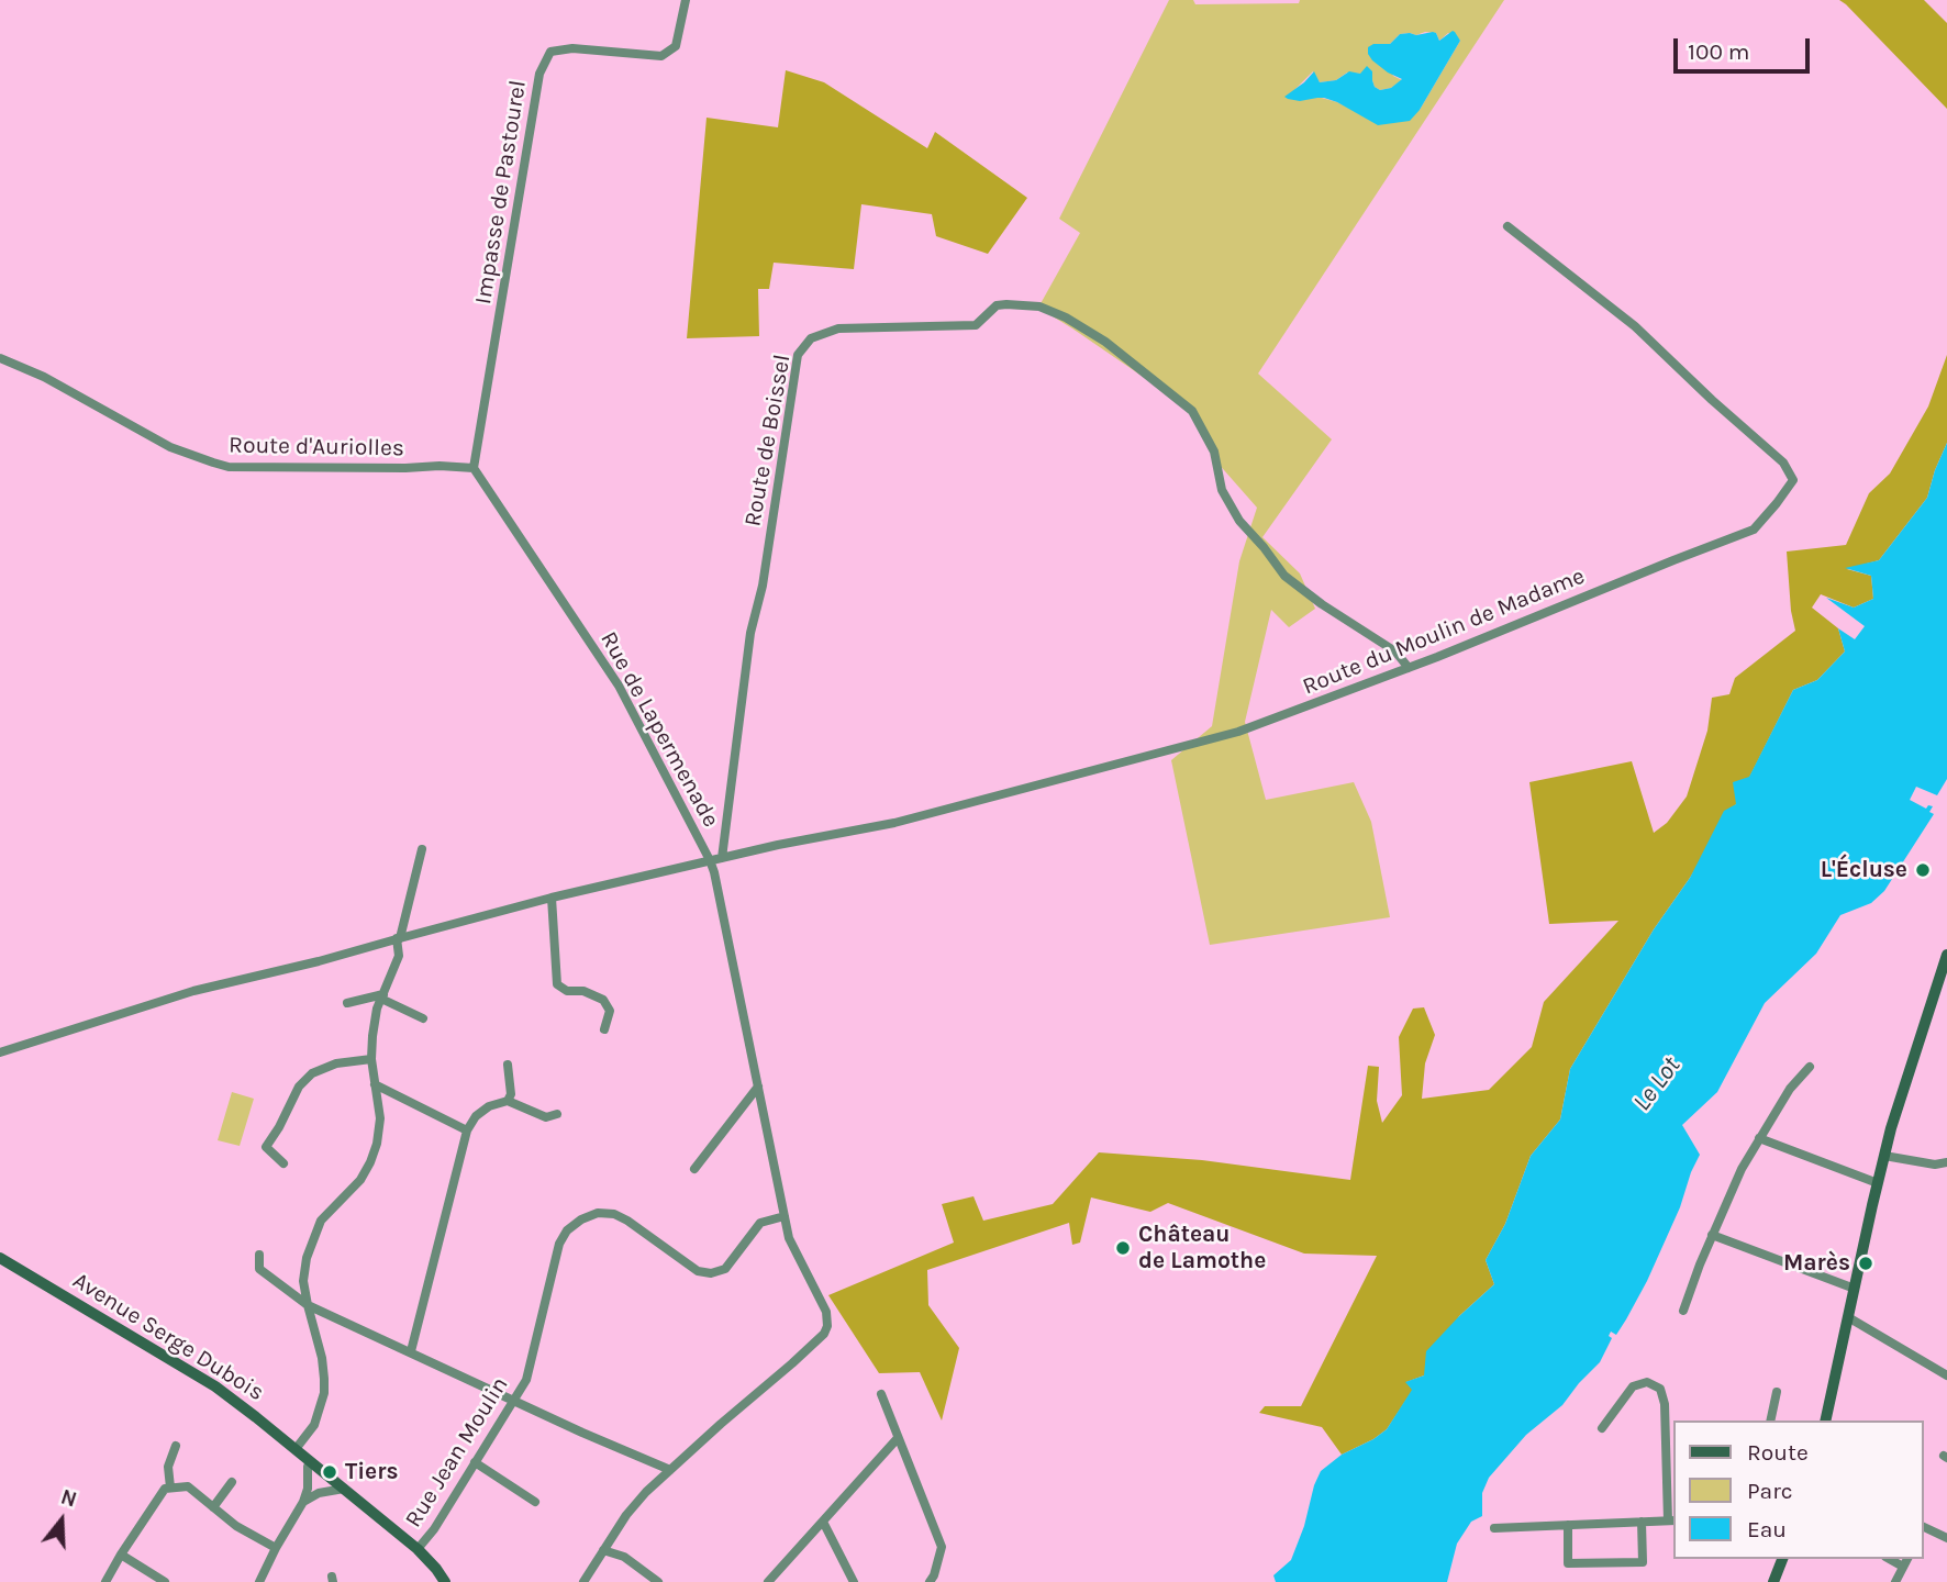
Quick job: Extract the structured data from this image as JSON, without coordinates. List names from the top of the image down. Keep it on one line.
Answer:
{"streets":{"street":["Impasse de Pastourel","Route de Boissel","Route d'Auriolles","Route du Moulin de Madame","Rue de Lapermenade","Avenue Serge Dubois","Rue Jean Moulin"]},"crossings":[["Impasse de Pastourel","Route d'Auriolles"],["Impasse de Pastourel","Rue de Lapermenade"],["Route de Boissel","Route du Moulin de Madame"],["Route d'Auriolles","Rue de Lapermenade"],["Route du Moulin de Madame","Rue de Lapermenade"],["Avenue Serge Dubois","Rue Jean Moulin"]],"water":["Le Lot"],"places":["L'Écluse","Château de Lamothe","Marès","Tiers"],"legend":["Route","Parc","Eau"],"scale_bar":"100 m","north":"top"}
